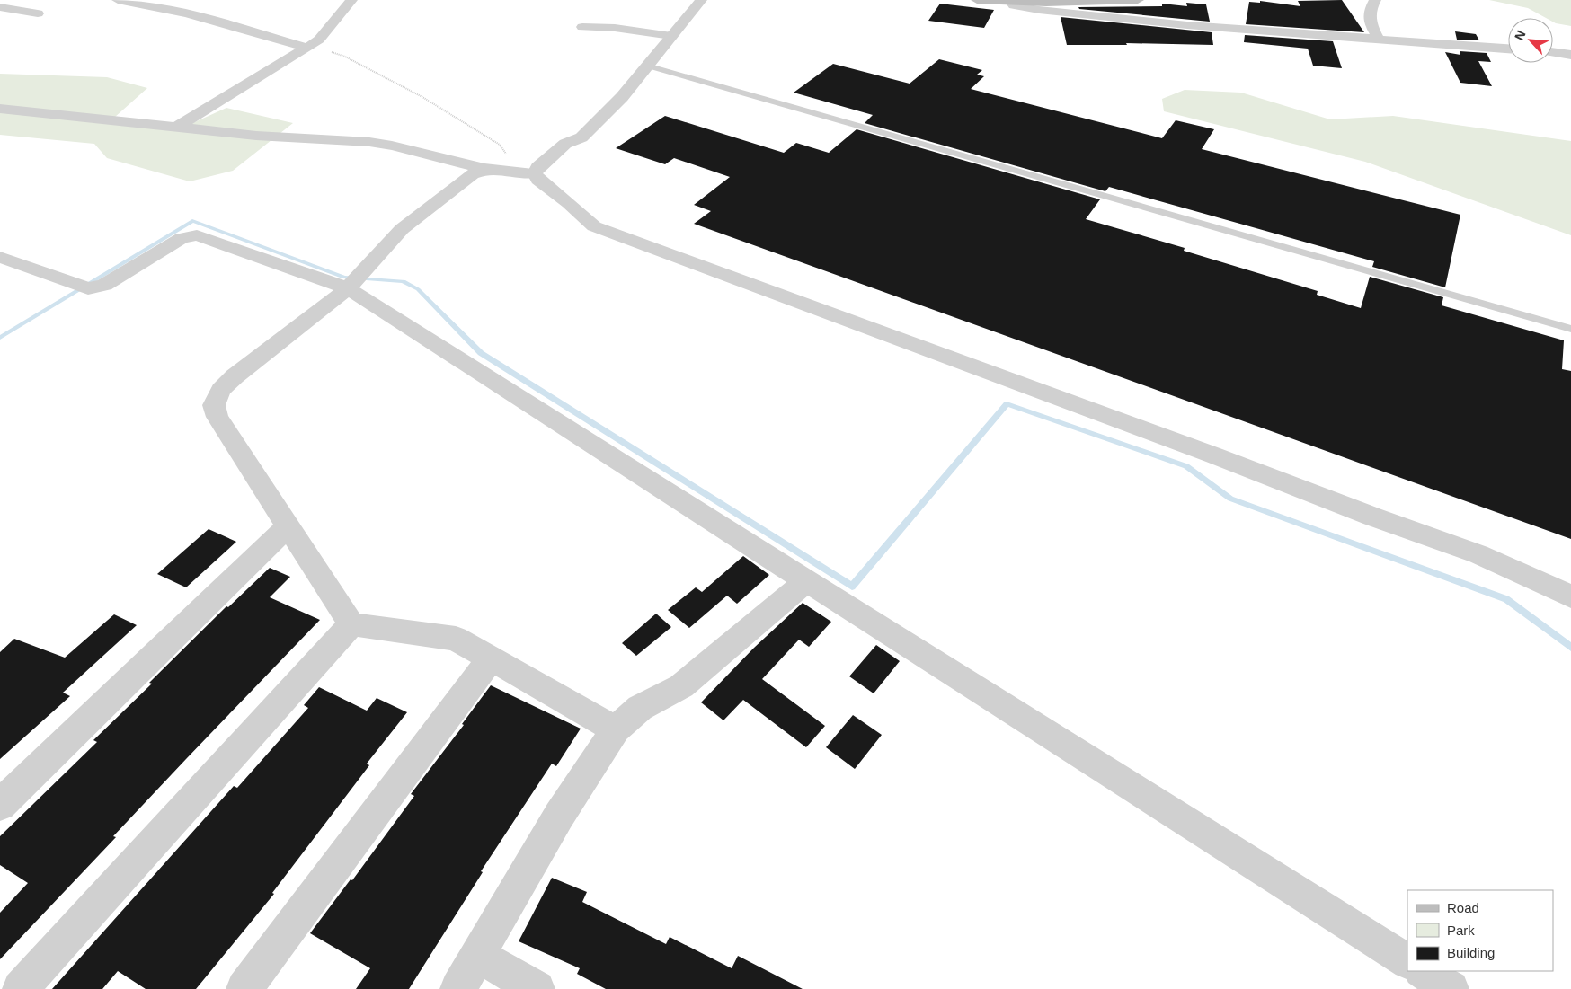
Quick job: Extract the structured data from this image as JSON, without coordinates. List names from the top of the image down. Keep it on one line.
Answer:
{"legend":["Road","Park","Building"],"north":"top left"}
